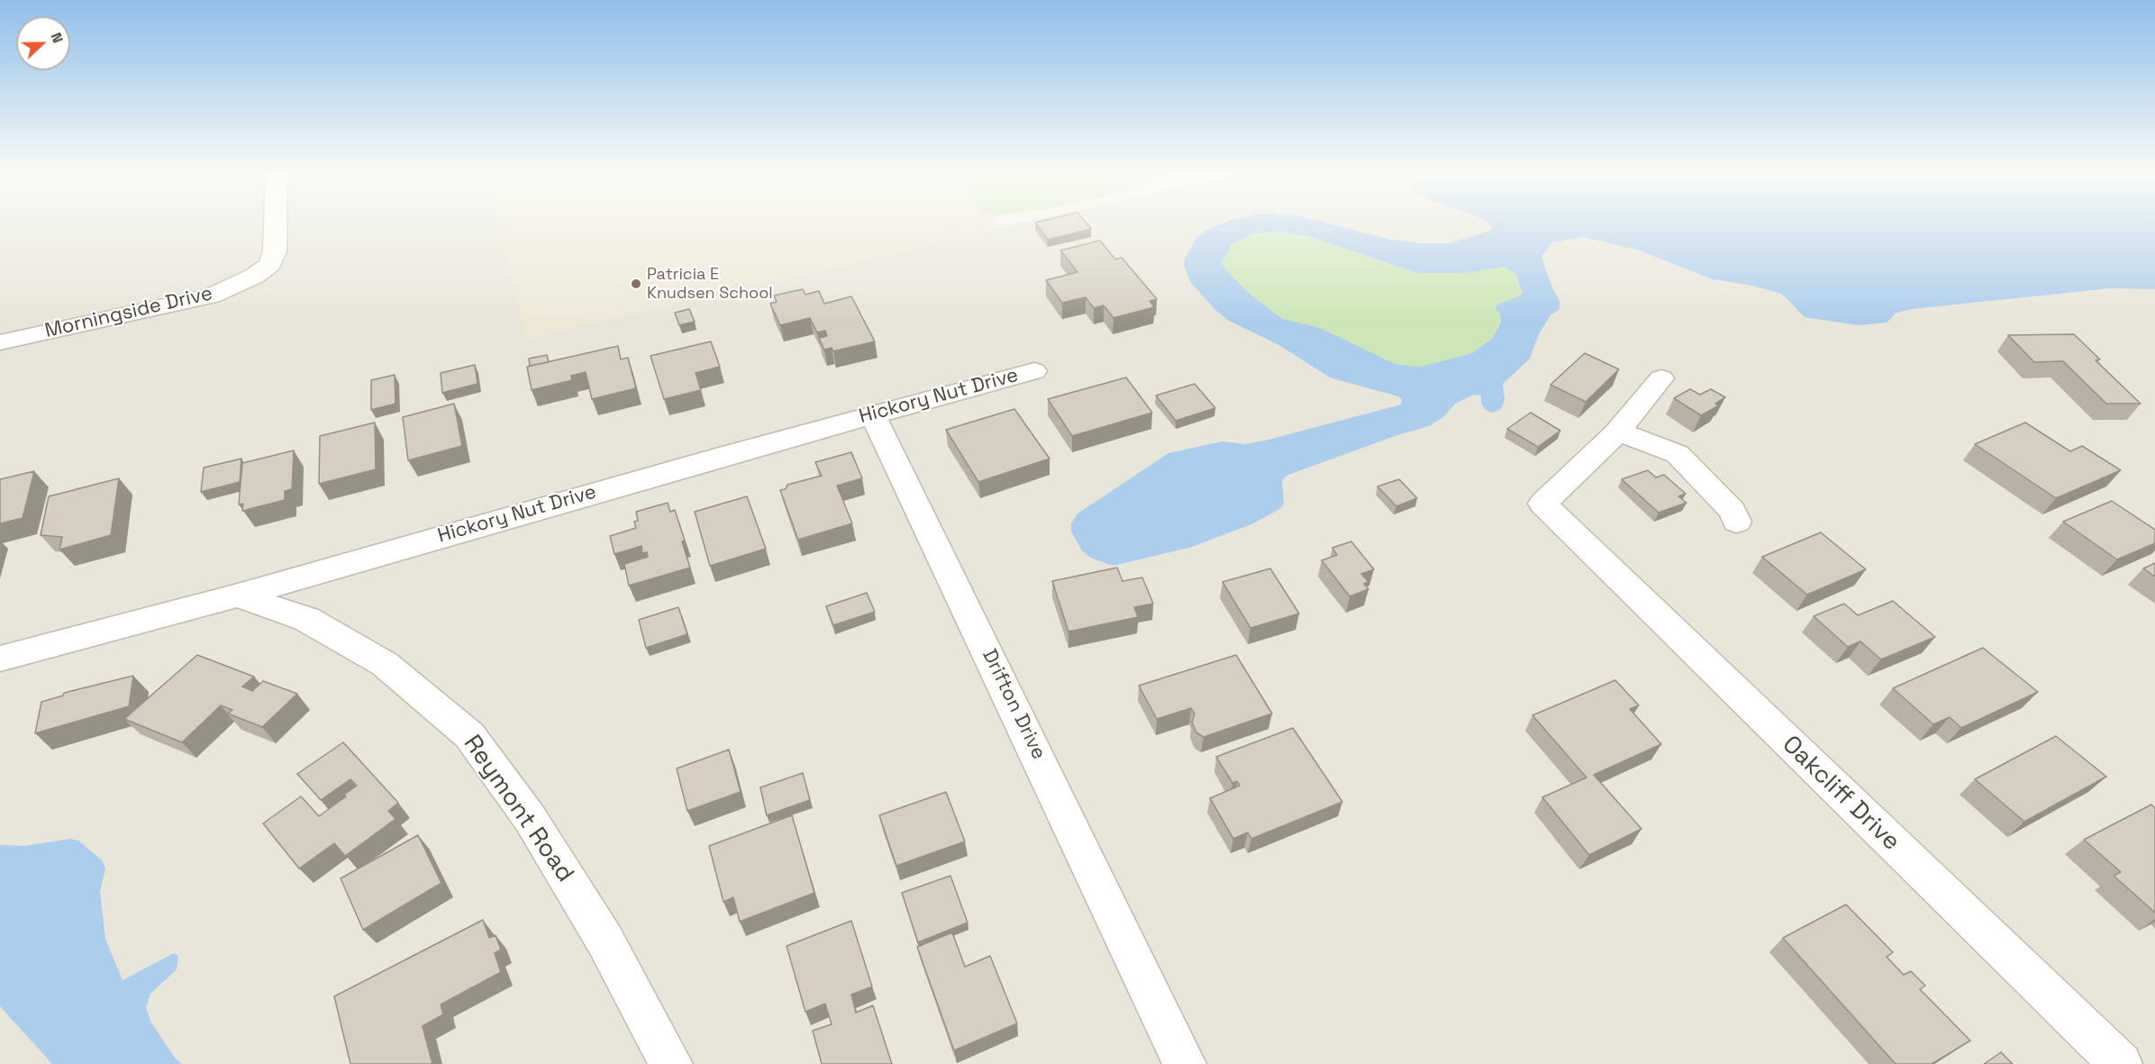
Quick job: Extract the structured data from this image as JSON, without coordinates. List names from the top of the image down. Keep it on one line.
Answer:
{"streets":{"street":["Morningside Drive","Hickory Nut Drive","Drifton Drive","Oakcliff Drive","Reymont Road"]},"crossings":[["Hickory Nut Drive","Drifton Drive"],["Hickory Nut Drive","Reymont Road"]],"places":["Patricia E Knudsen School"],"north":"right"}
